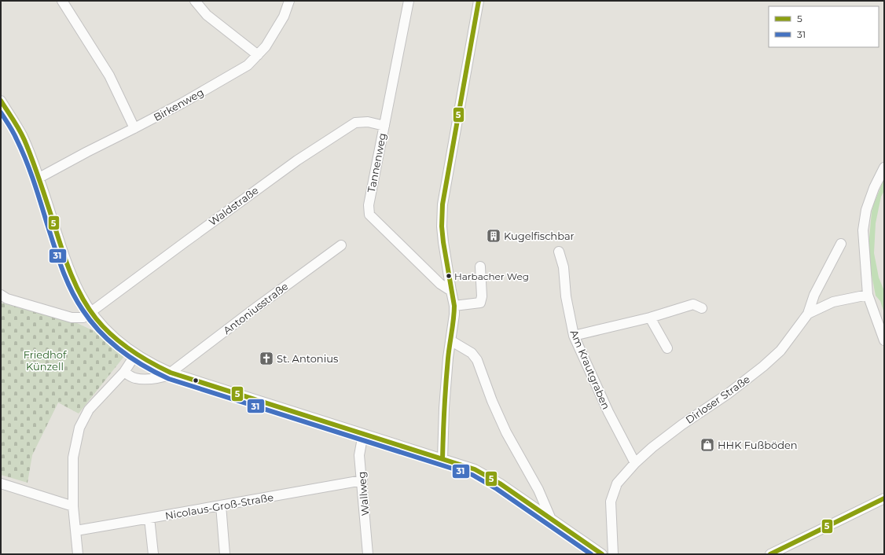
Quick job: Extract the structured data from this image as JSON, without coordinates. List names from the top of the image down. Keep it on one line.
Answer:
{"streets":{"street":["Birkenweg","Tannenweg","Waldstraße","Antoniusstraße","Am Krautgraben","Dirloser Straße","Wallweg","Nicolaus-Groß-Straße"]},"crossings":[["Tannenweg","Waldstraße"],["Am Krautgraben","Dirloser Straße"],["Wallweg","Nicolaus-Groß-Straße"]],"parks":["Friedhof Künzell"],"places":{"building":["Kugelfischbar"],"other":["Harbacher Weg"],"church":["St. Antonius"],"shop":["HHK Fußböden"]},"lines":["transit line 5","transit line 31"],"legend":["5","31"]}
